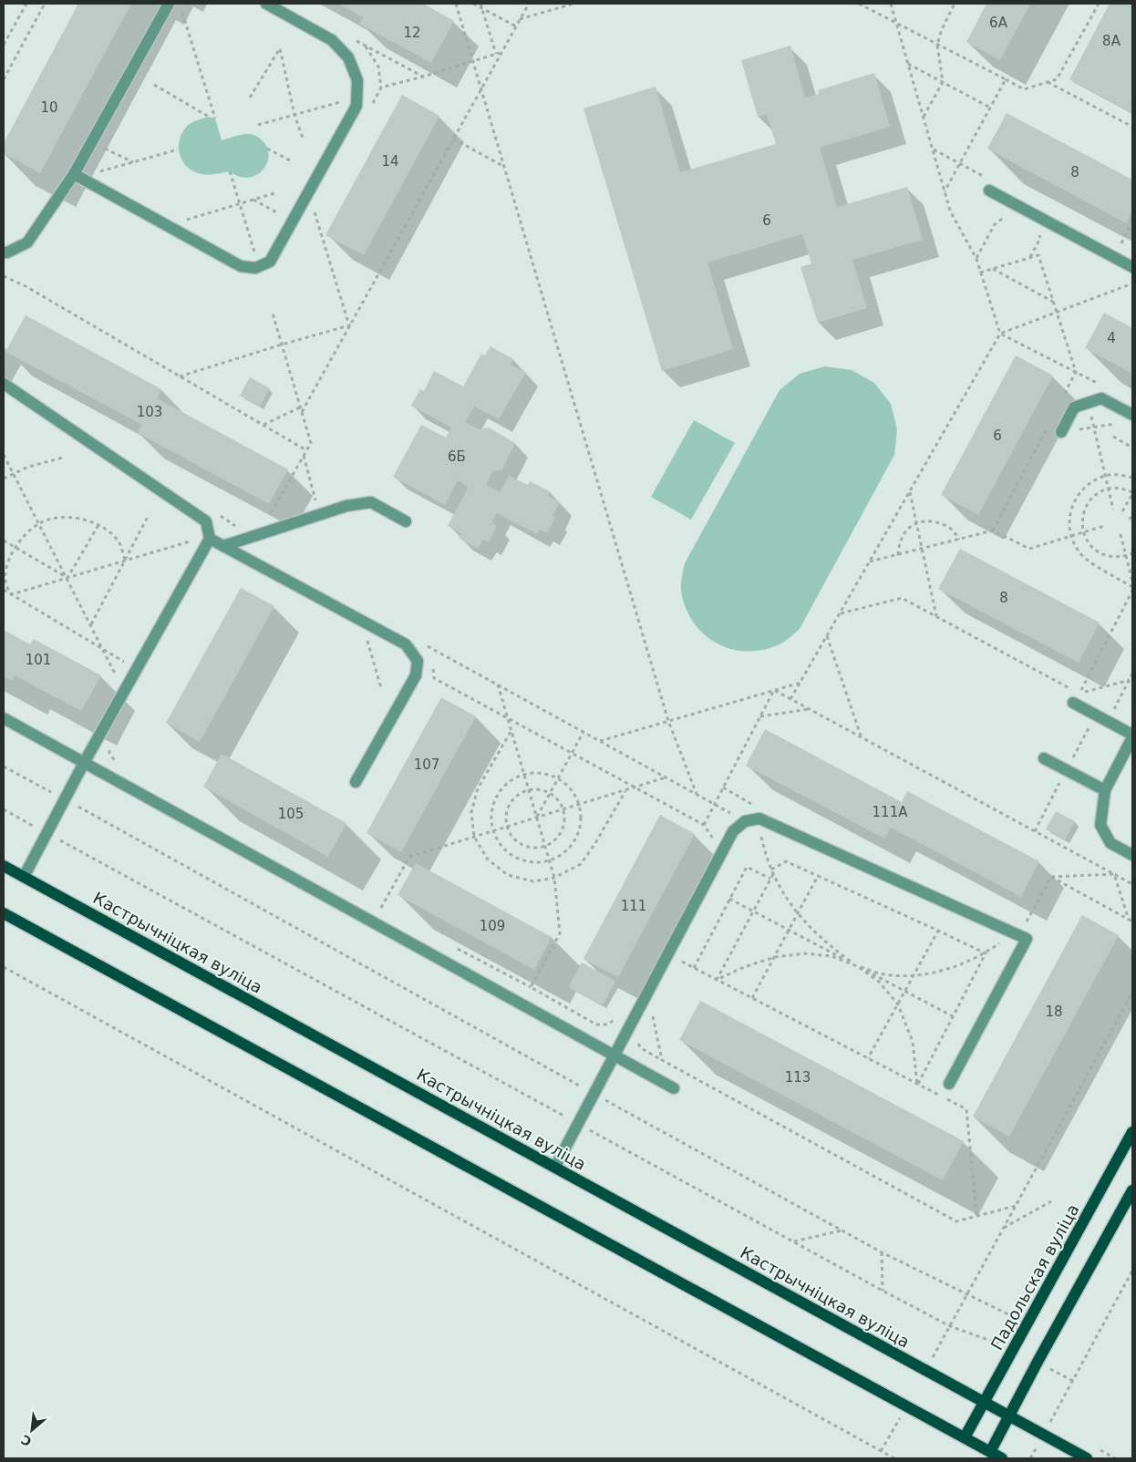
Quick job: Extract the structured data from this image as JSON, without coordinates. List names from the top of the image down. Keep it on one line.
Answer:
{"streets":{"main road":["Кастрычніцкая вуліца","Падольская вуліца"]},"crossings":[["Кастрычніцкая вуліца","Падольская вуліца"]],"house_numbers":["6А","12","8А","10","14","8","6","4","103","6","6Б","8","101","107","111А","105","111","109","18","113"],"north":"bottom left"}
